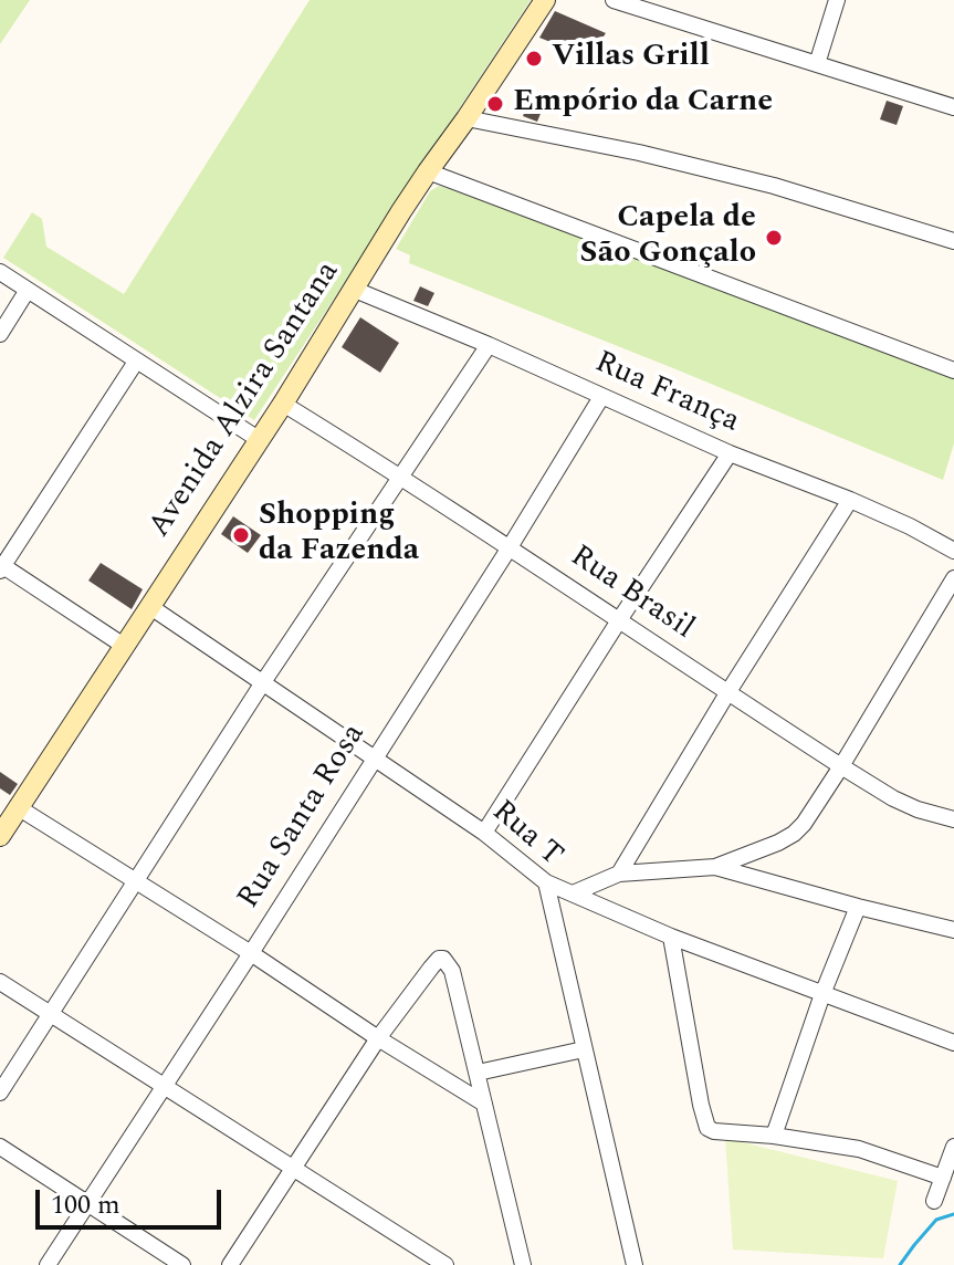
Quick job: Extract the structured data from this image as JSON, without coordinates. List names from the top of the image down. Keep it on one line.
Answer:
{"streets":{"main road":["Avenida Alzira Santana"],"street":["Rua França","Rua Brasil","Rua Santa Rosa","Rua T"]},"crossings":[["Rua França","Avenida Alzira Santana"],["Rua França","Rua Santa Rosa"],["Avenida Alzira Santana","Rua Brasil"],["Avenida Alzira Santana","Rua T"],["Rua Brasil","Rua Santa Rosa"],["Rua Santa Rosa","Rua T"]],"places":["Villas Grill","Empório da Carne","Capela de São Gonçalo","Shopping da Fazenda"],"scale_bar":"100 m"}
